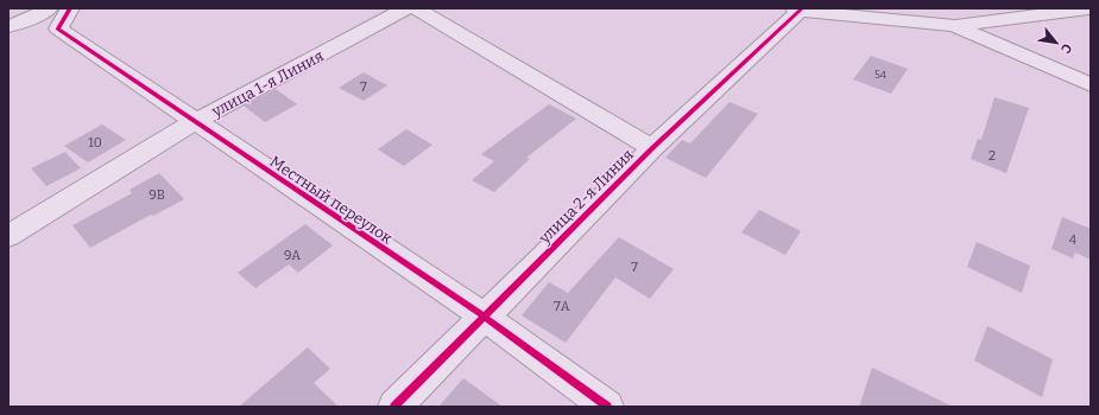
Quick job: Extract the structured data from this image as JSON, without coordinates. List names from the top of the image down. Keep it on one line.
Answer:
{"streets":{"street":["улица 1-я Линия","улица 2-я Линия","Местный переулок"]},"crossings":[["улица 1-я Линия","Местный переулок"],["улица 2-я Линия","Местный переулок"]],"house_numbers":["54","7","10","2","9В","4","9А","7","7А"],"north":"bottom right"}
